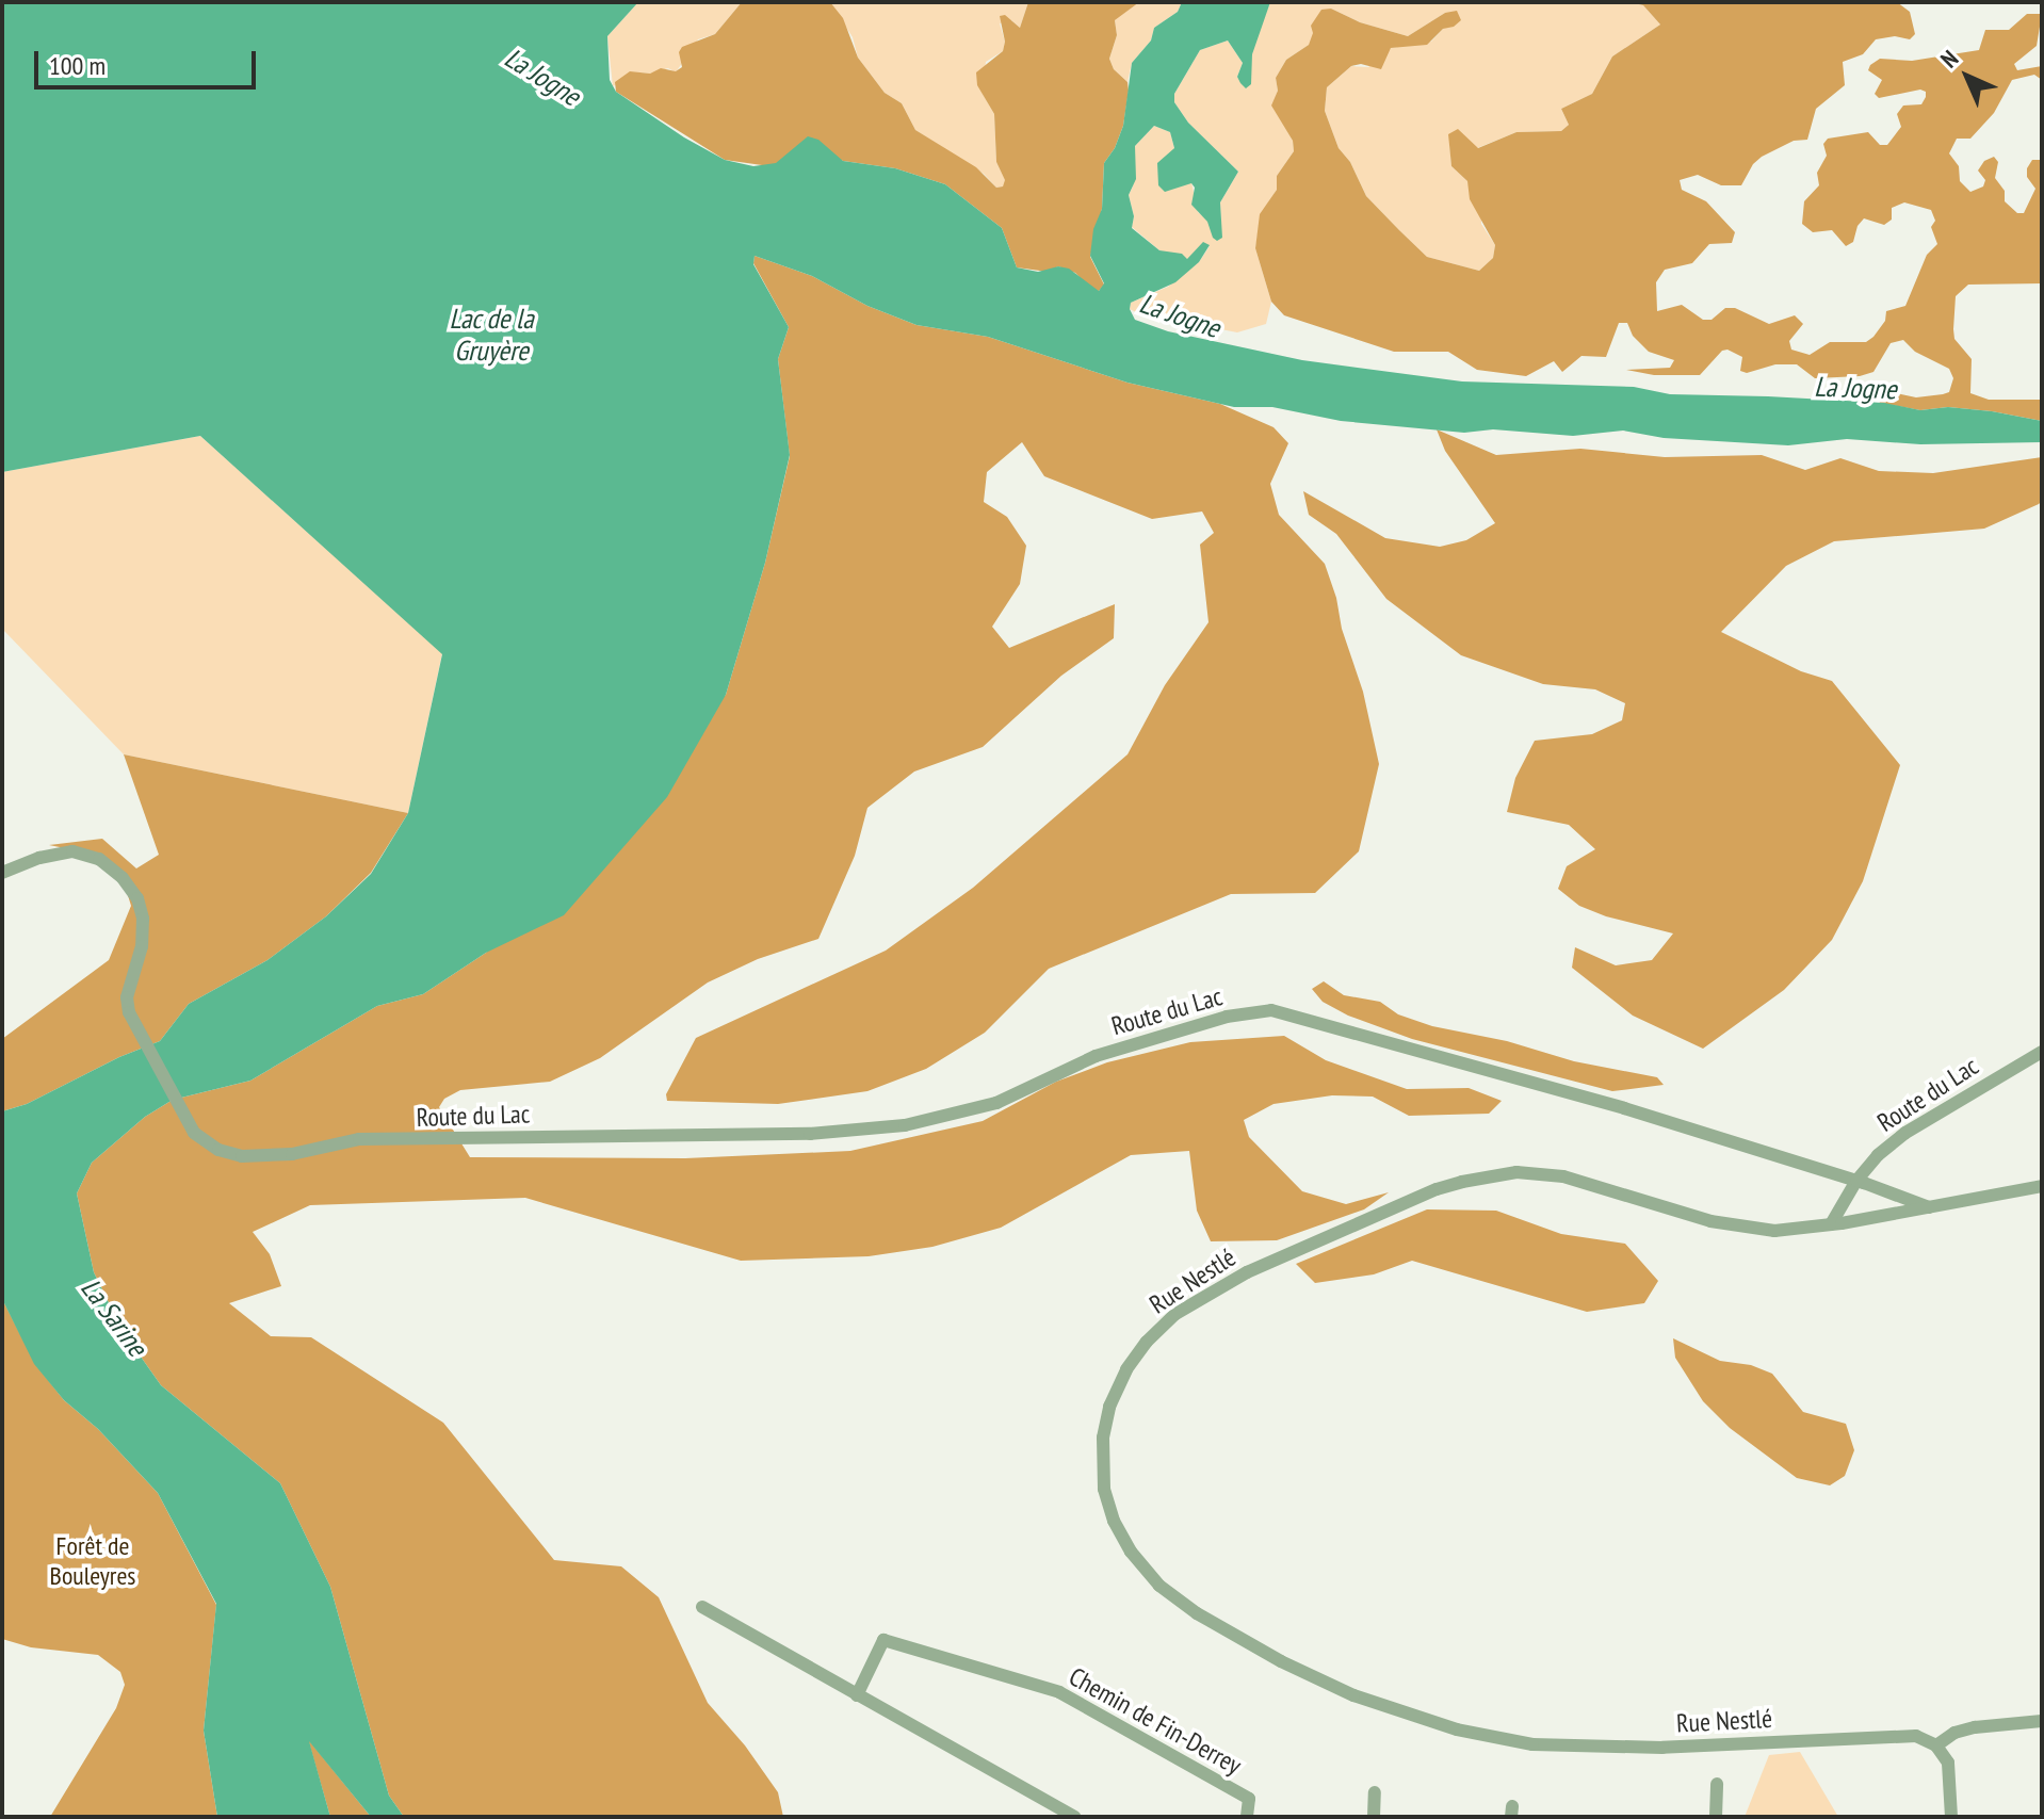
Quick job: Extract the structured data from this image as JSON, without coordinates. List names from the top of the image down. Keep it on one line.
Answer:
{"streets":{"street":["Route du Lac","Rue Nestlé","Chemin de Fin-Derrey"]},"water":["La Jogne","Lac de la Gruyère","La Sarine"],"parks":["Forêt de Bouleyres"],"scale_bar":"100 m","north":"top left"}
